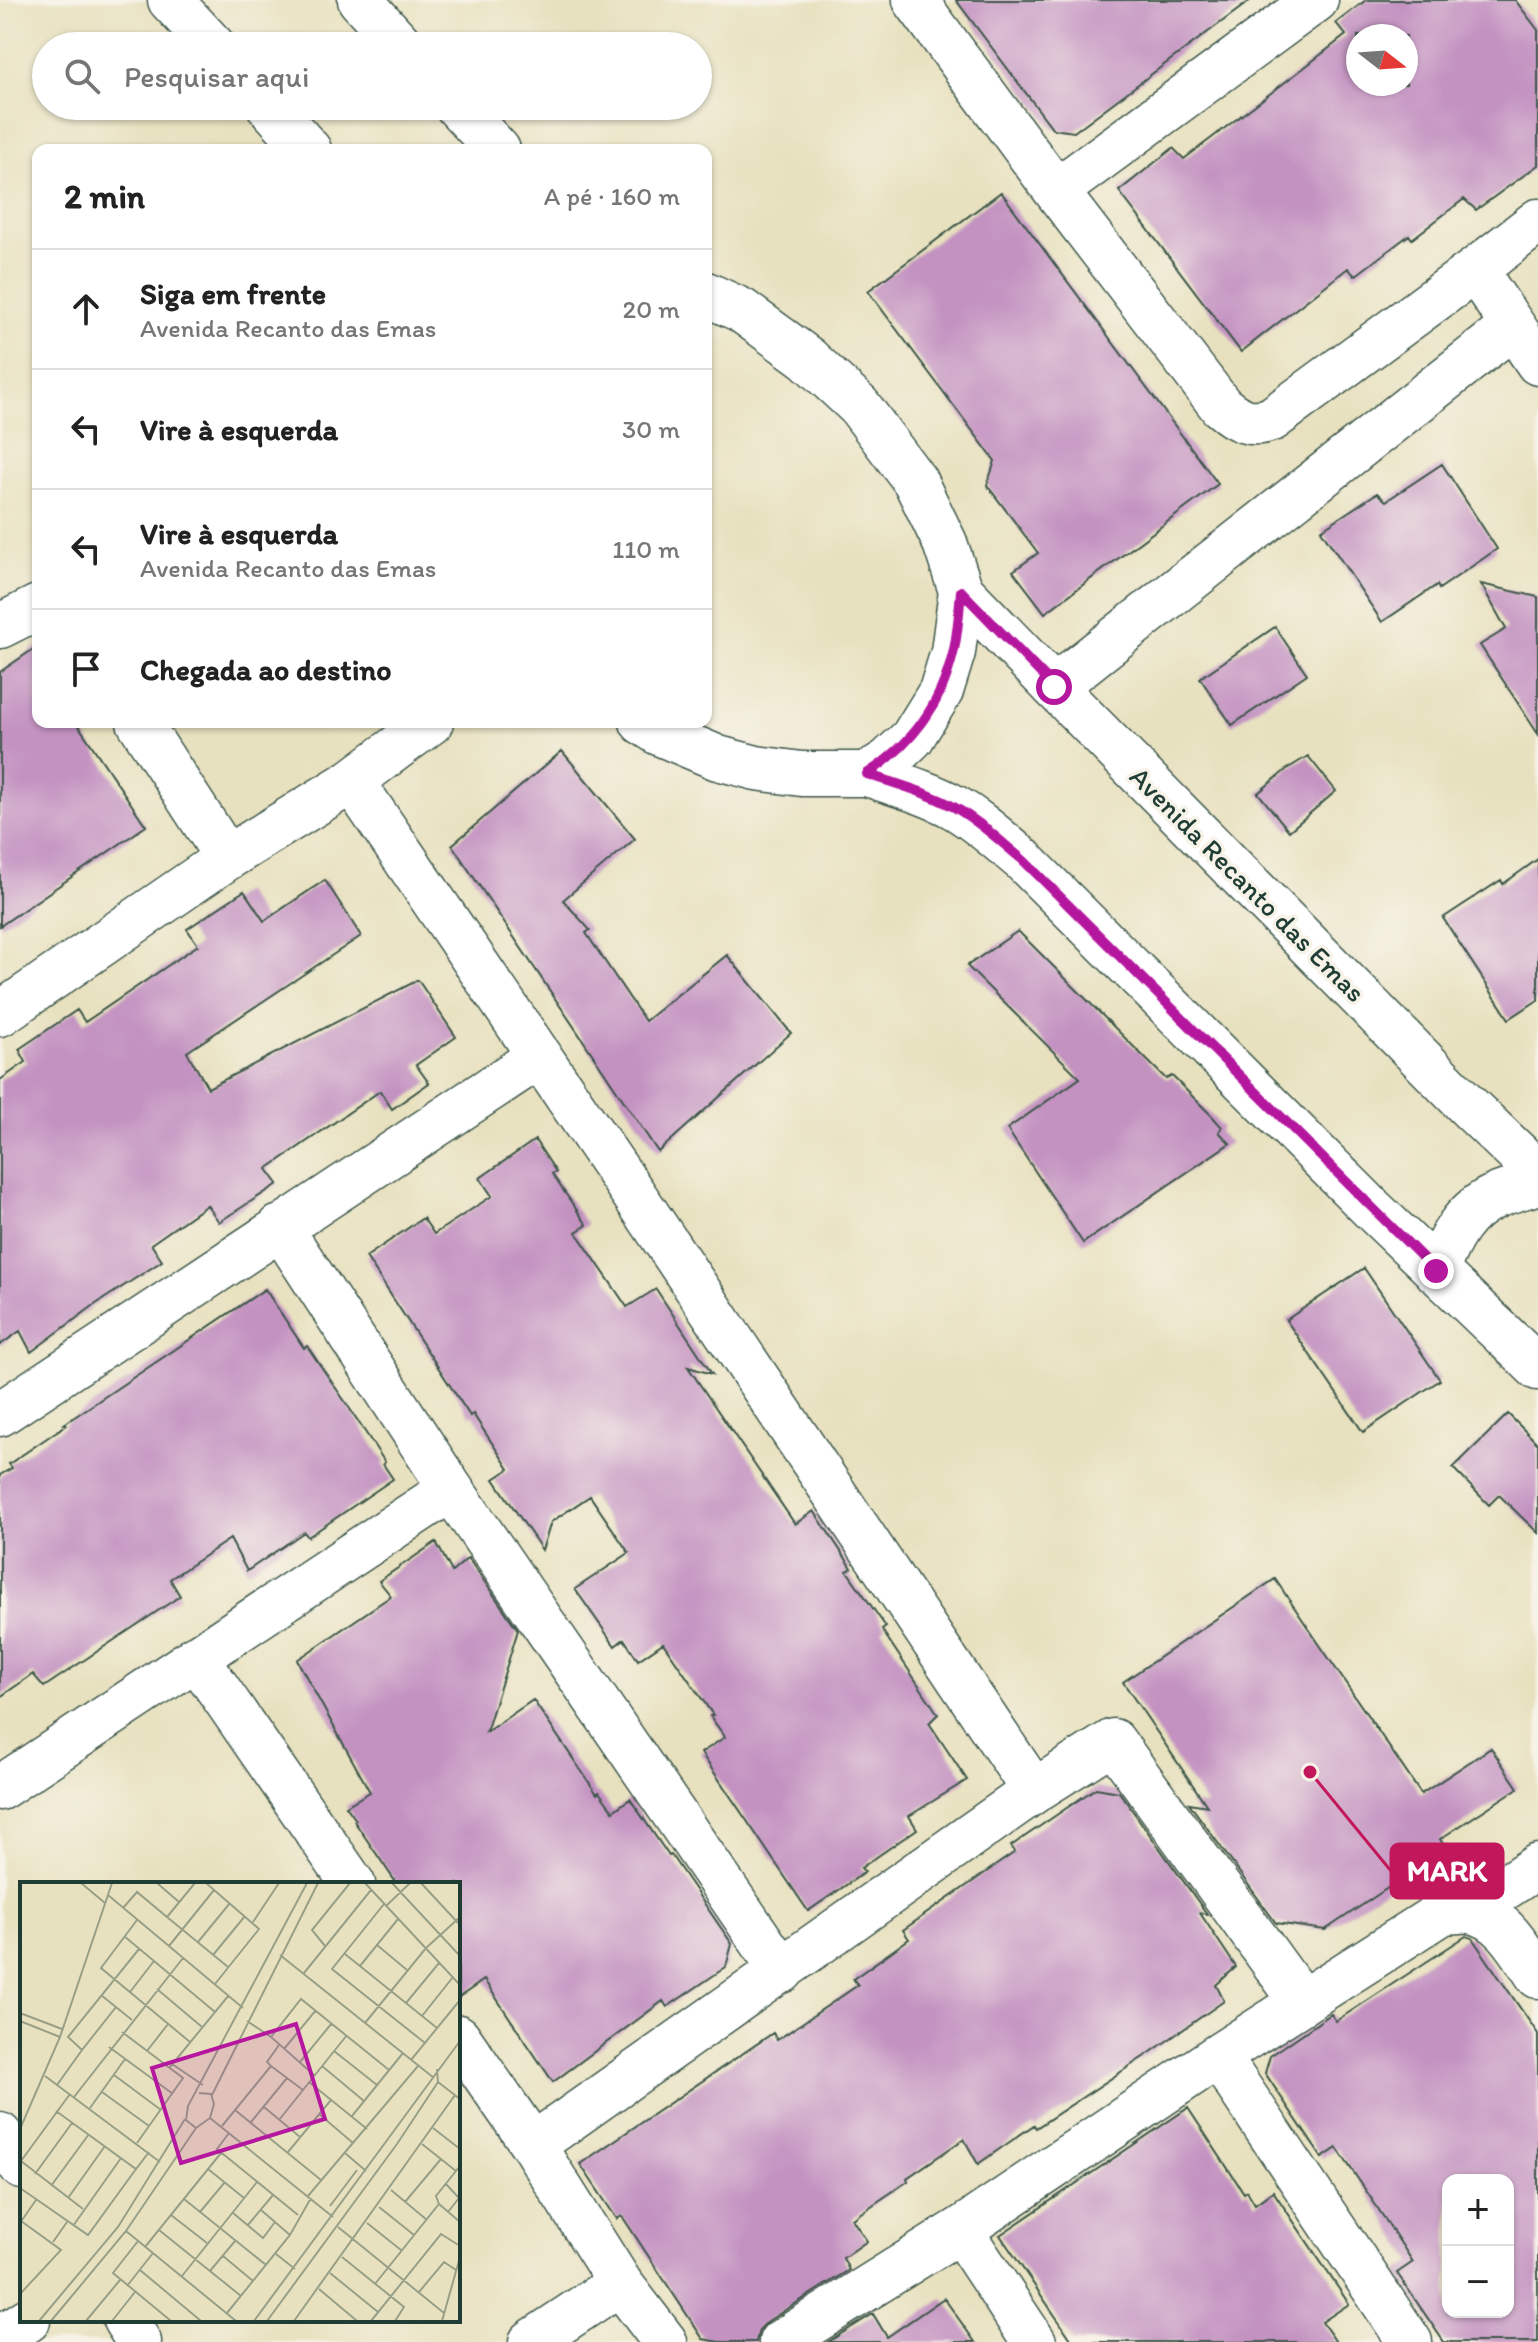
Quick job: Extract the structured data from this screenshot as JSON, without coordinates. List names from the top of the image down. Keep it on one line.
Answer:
{"streets":{"street":["Avenida Recanto das Emas"]},"places":["MARK"],"north":"right","page":{"search":"Pesquisar aqui","heading":["2 min","A pé · 160 m"],"list":[["Siga em frente","Avenida Recanto das Emas","20 m"],["Vire à esquerda","30 m"],["Vire à esquerda","Avenida Recanto das Emas","110 m"],"Chegada ao destino"],"map_buttons":["+","−"]}}
